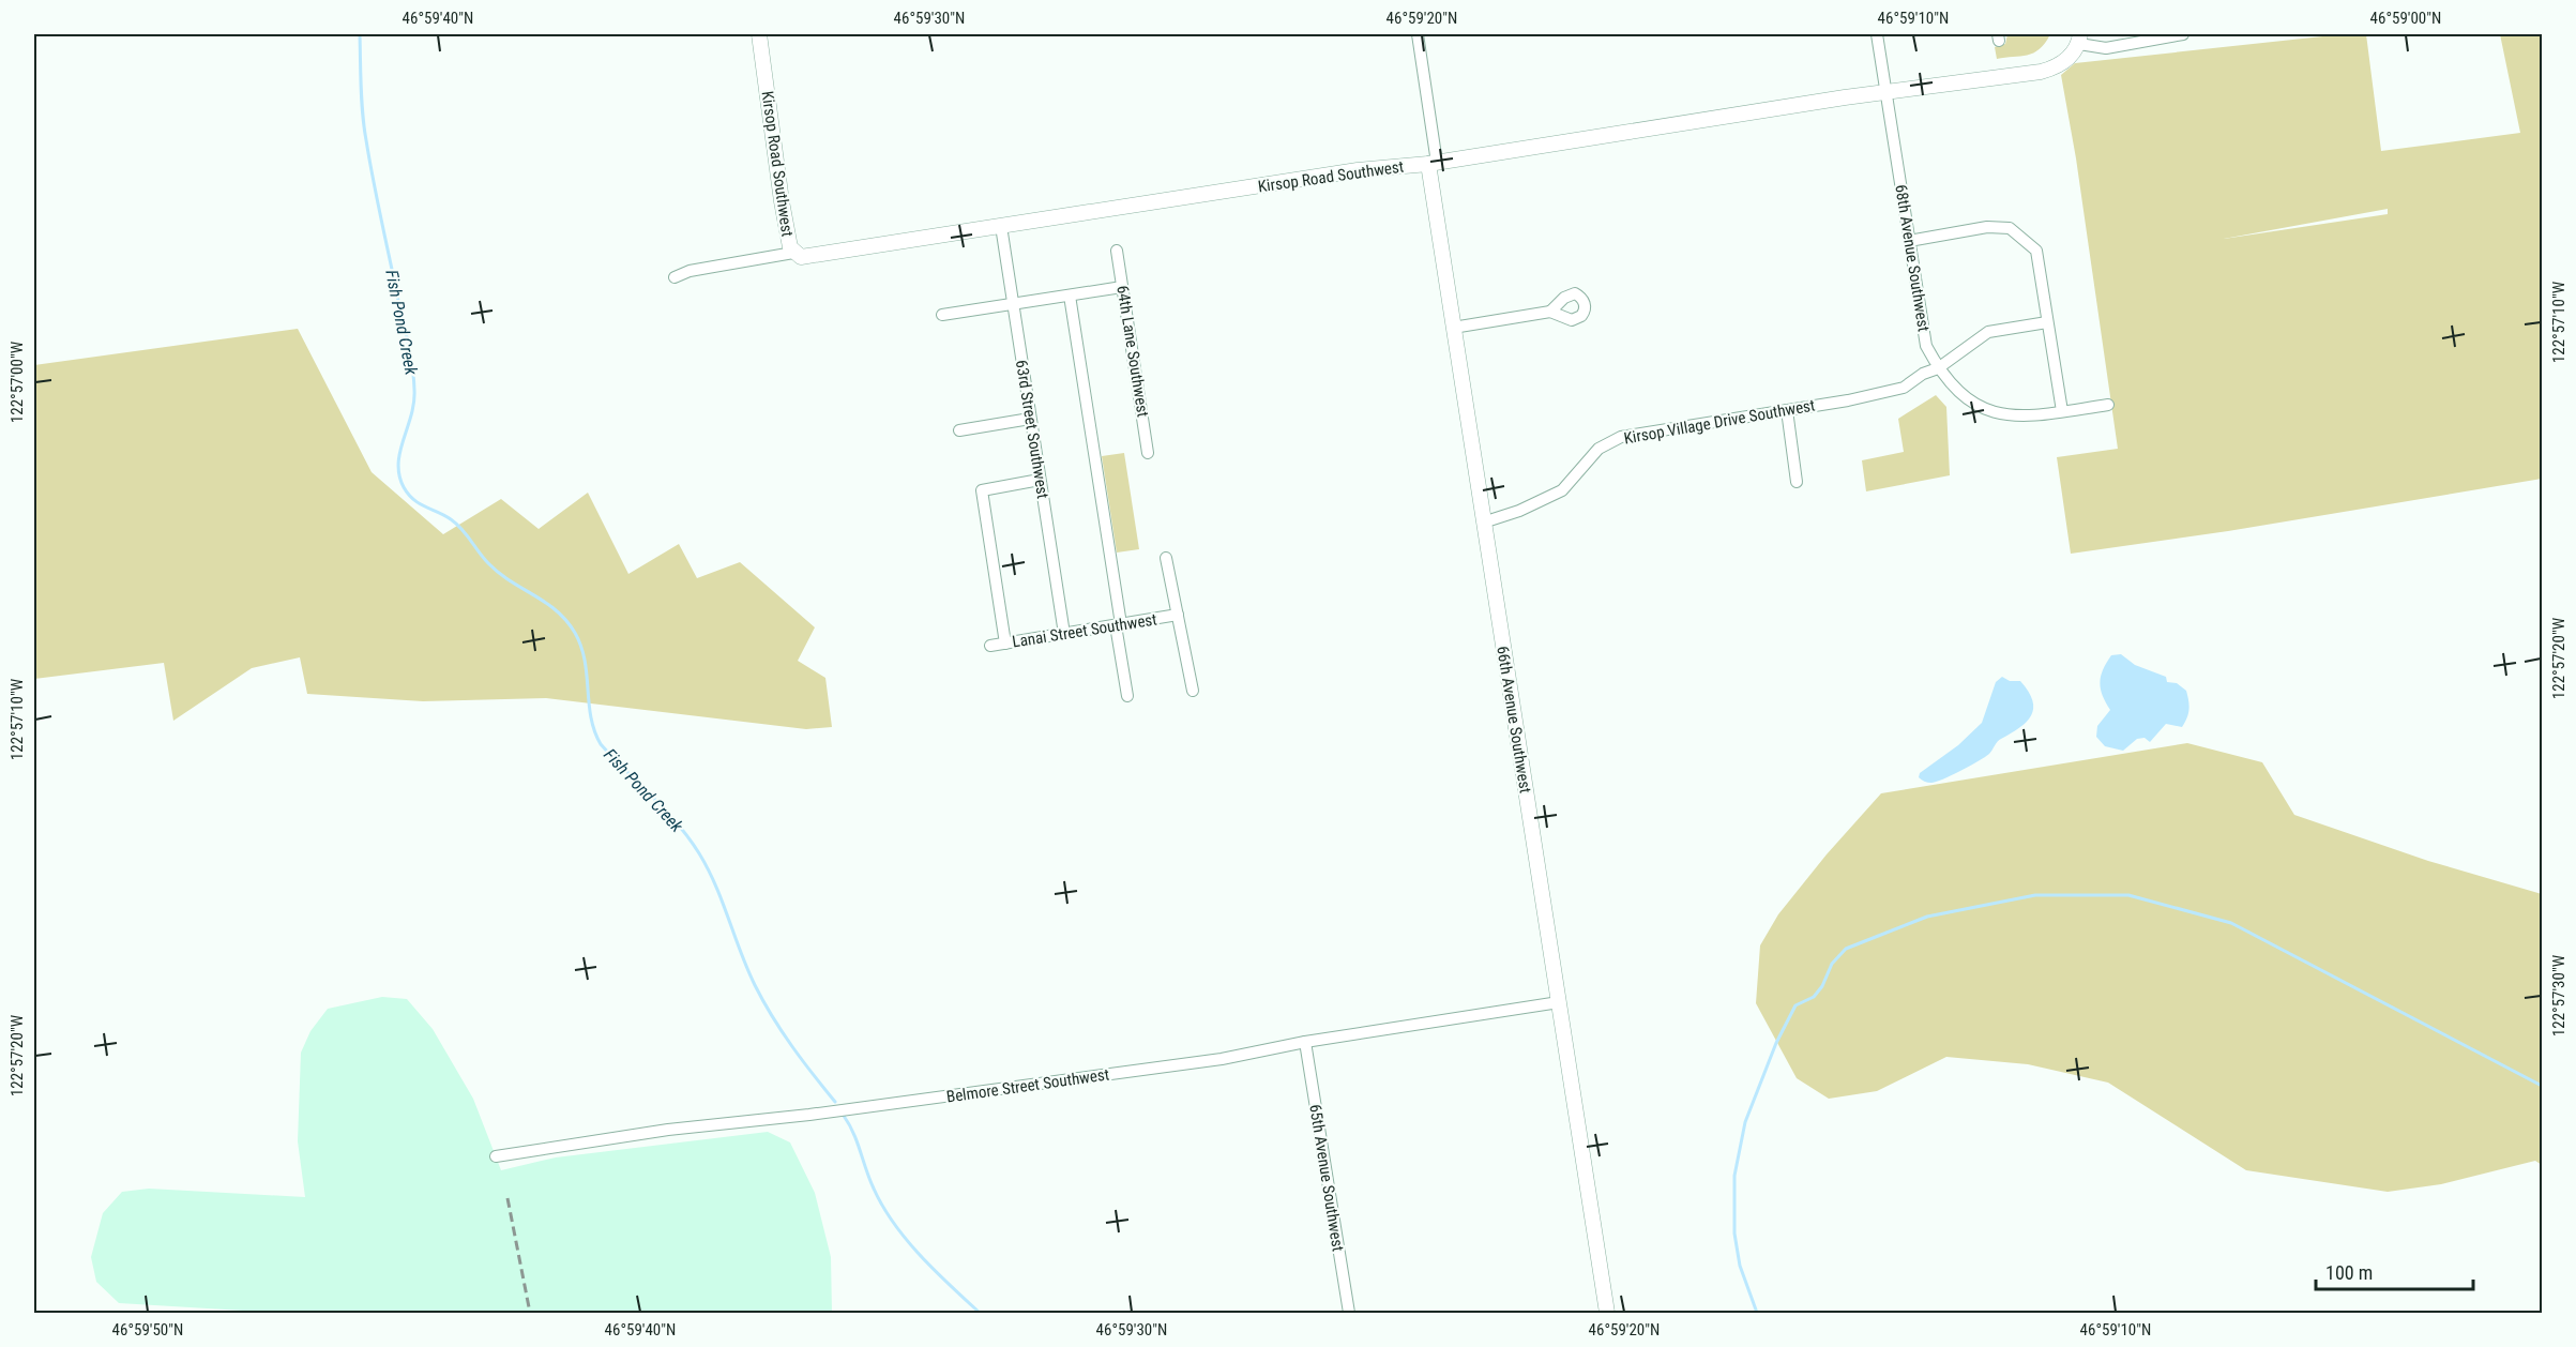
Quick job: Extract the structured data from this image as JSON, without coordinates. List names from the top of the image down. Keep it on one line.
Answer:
{"streets":{"street":["Kirsop Road Southwest","68th Avenue Southwest","64th Lane Southwest","Kirsop Village Drive Southwest","63rd Street Southwest","Lanai Street Southwest","66th Avenue Southwest","Belmore Street Southwest","65th Avenue Southwest"]},"crossings":[["Kirsop Road Southwest","68th Avenue Southwest"],["Kirsop Road Southwest","63rd Street Southwest"],["Kirsop Road Southwest","66th Avenue Southwest"],["68th Avenue Southwest","Kirsop Village Drive Southwest"],["Kirsop Village Drive Southwest","66th Avenue Southwest"],["63rd Street Southwest","Lanai Street Southwest"],["66th Avenue Southwest","Belmore Street Southwest"],["Belmore Street Southwest","65th Avenue Southwest"]],"water":["Fish Pond Creek"],"scale_bar":"100 m","coordinates":["46°59'40\"N","46°59'30\"N","46°59'20\"N","46°59'10\"N","46°59'00\"N","122°57'10\"W","122°57'00\"W","122°57'20\"W","122°57'30\"W","46°59'50\"N"]}
